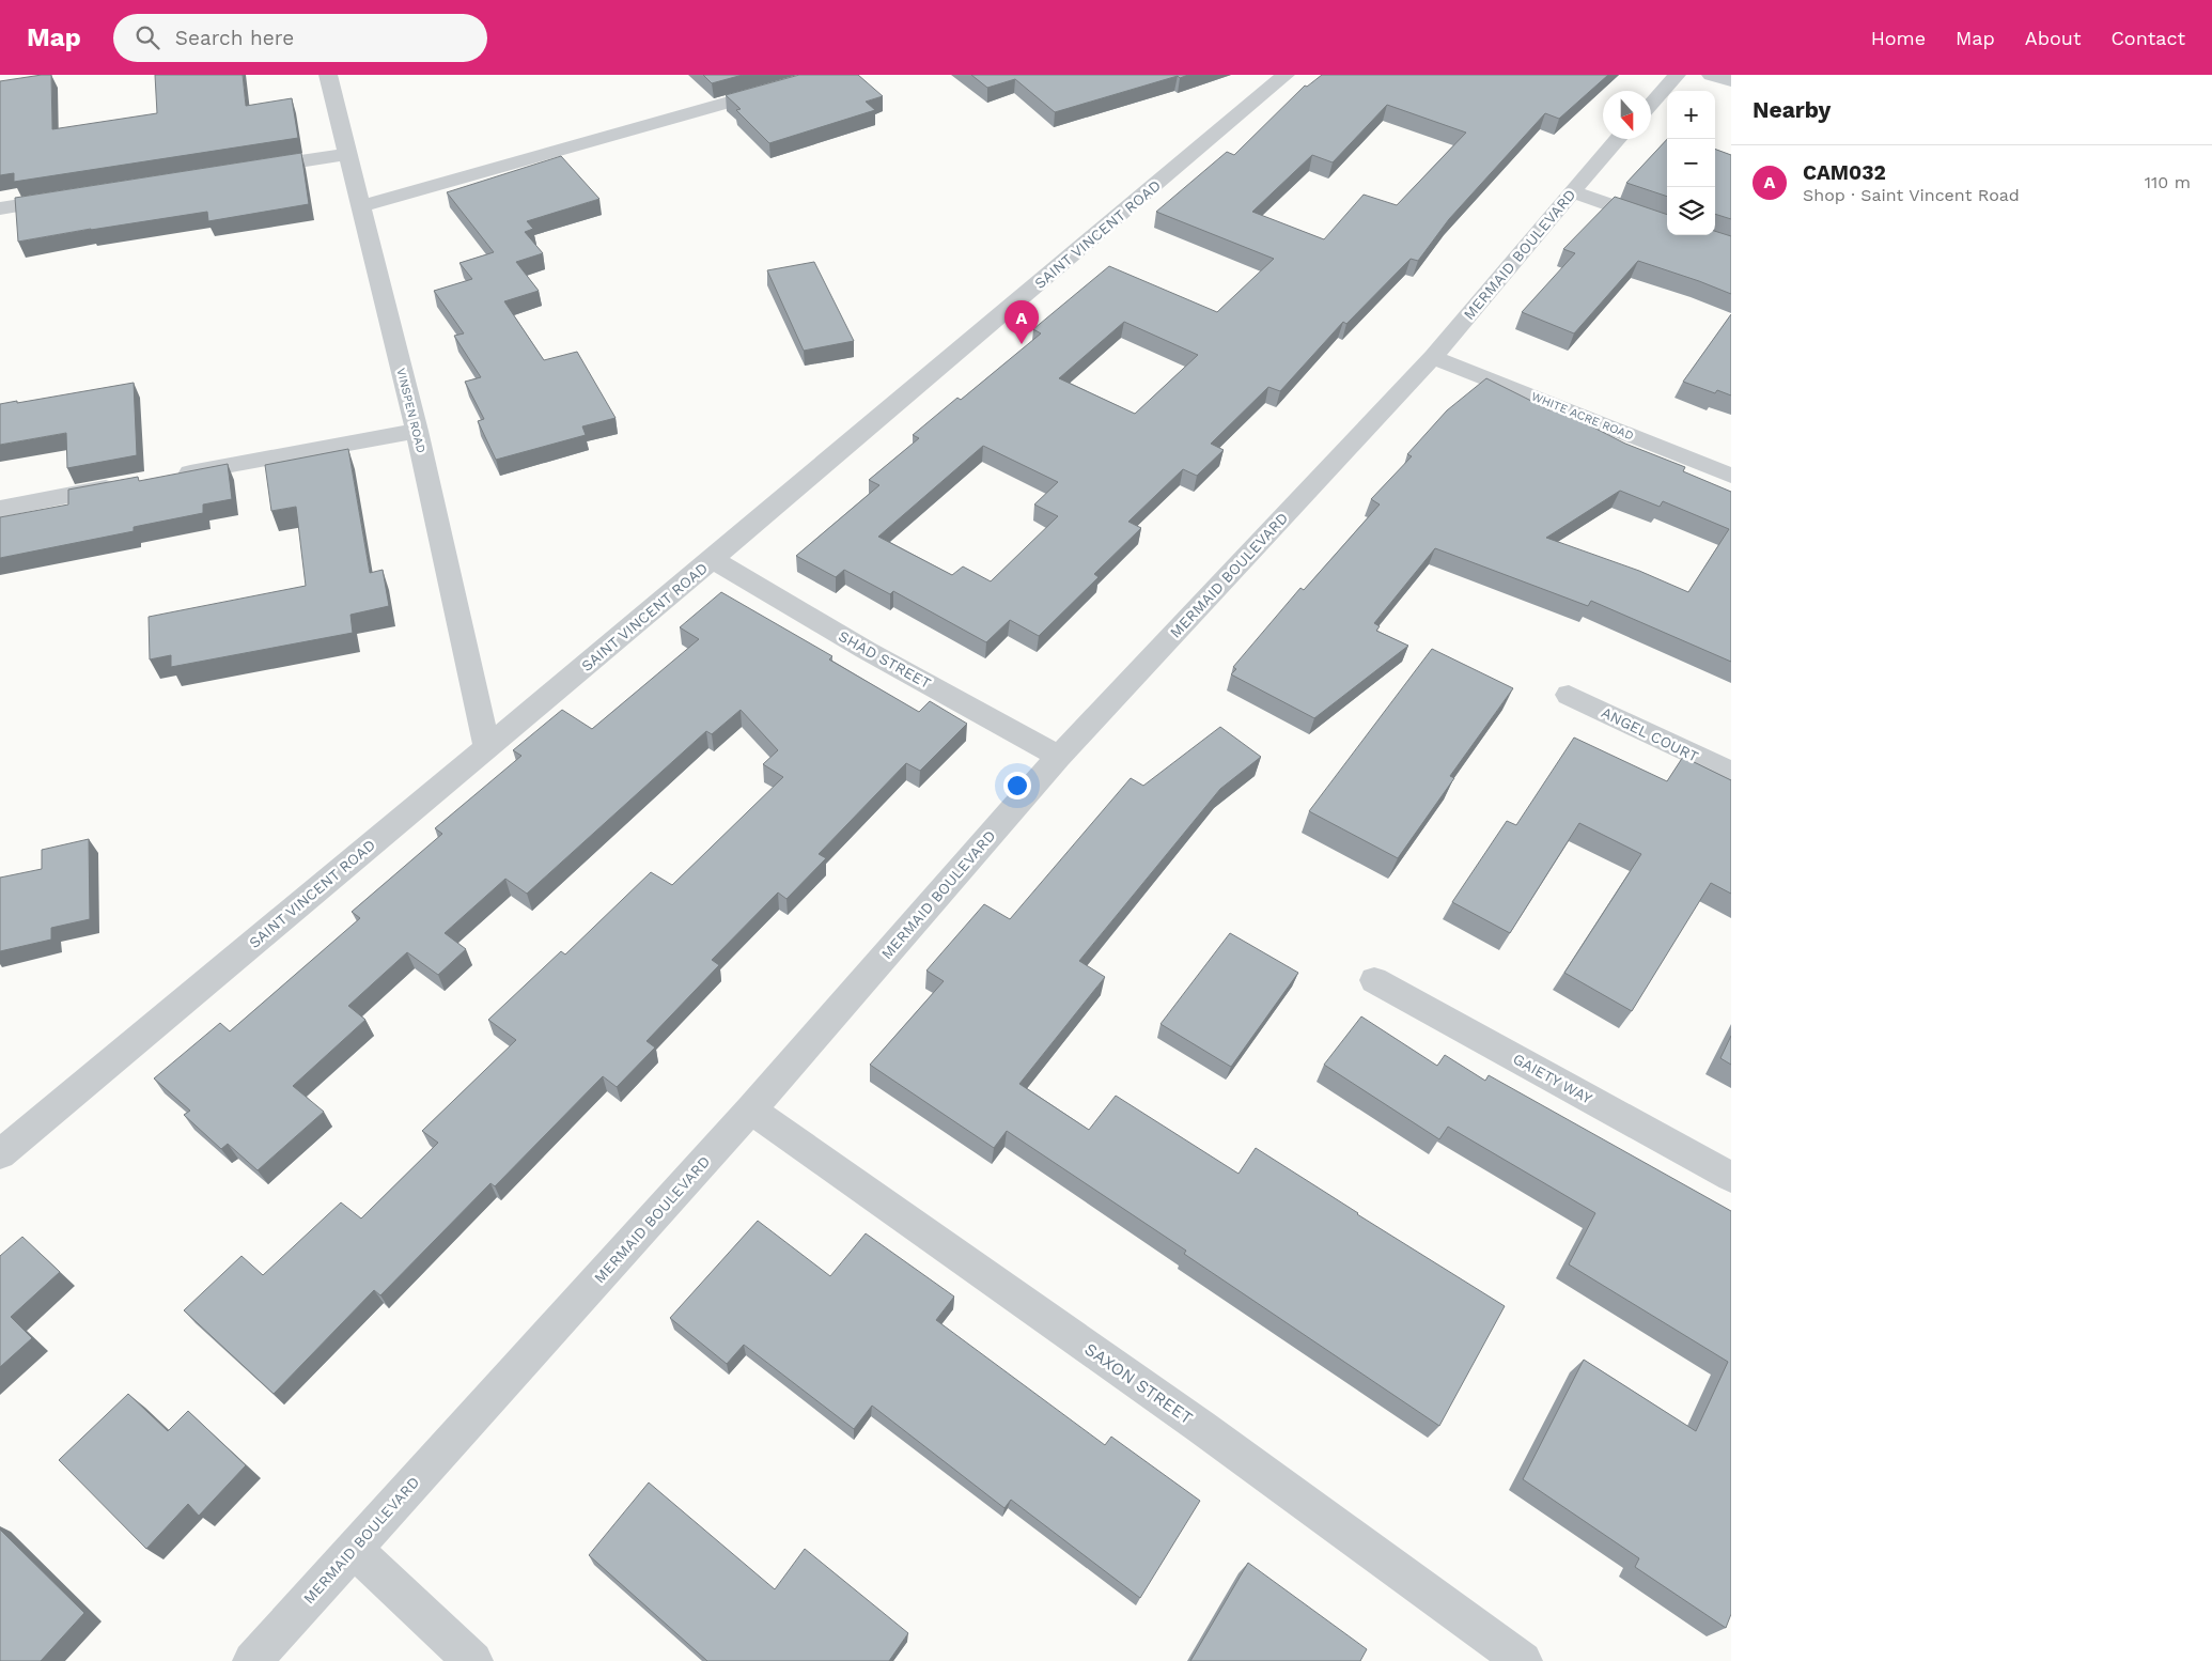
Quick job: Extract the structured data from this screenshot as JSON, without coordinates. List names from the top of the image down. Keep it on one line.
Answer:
{"streets":{"street":["SAINT VINCENT ROAD","MERMAID BOULEVARD","VINSPEN ROAD","WHITE ACRE ROAD","SHAD STREET","ANGEL COURT","GAIETY WAY","SAXON STREET"]},"crossings":[["SAINT VINCENT ROAD","VINSPEN ROAD"],["SAINT VINCENT ROAD","SHAD STREET"],["MERMAID BOULEVARD","WHITE ACRE ROAD"],["MERMAID BOULEVARD","SHAD STREET"],["MERMAID BOULEVARD","SAXON STREET"]],"north":"bottom","page":{"header":"Map","search":"Search here","nav":["Home","Map","About","Contact"],"heading":"Nearby","map_buttons":["+","−"],"list":[{"mark":"A","name":"CAM032","note":"Shop · Saint Vincent Road","value":"110 m"}],"pins":"A"}}
